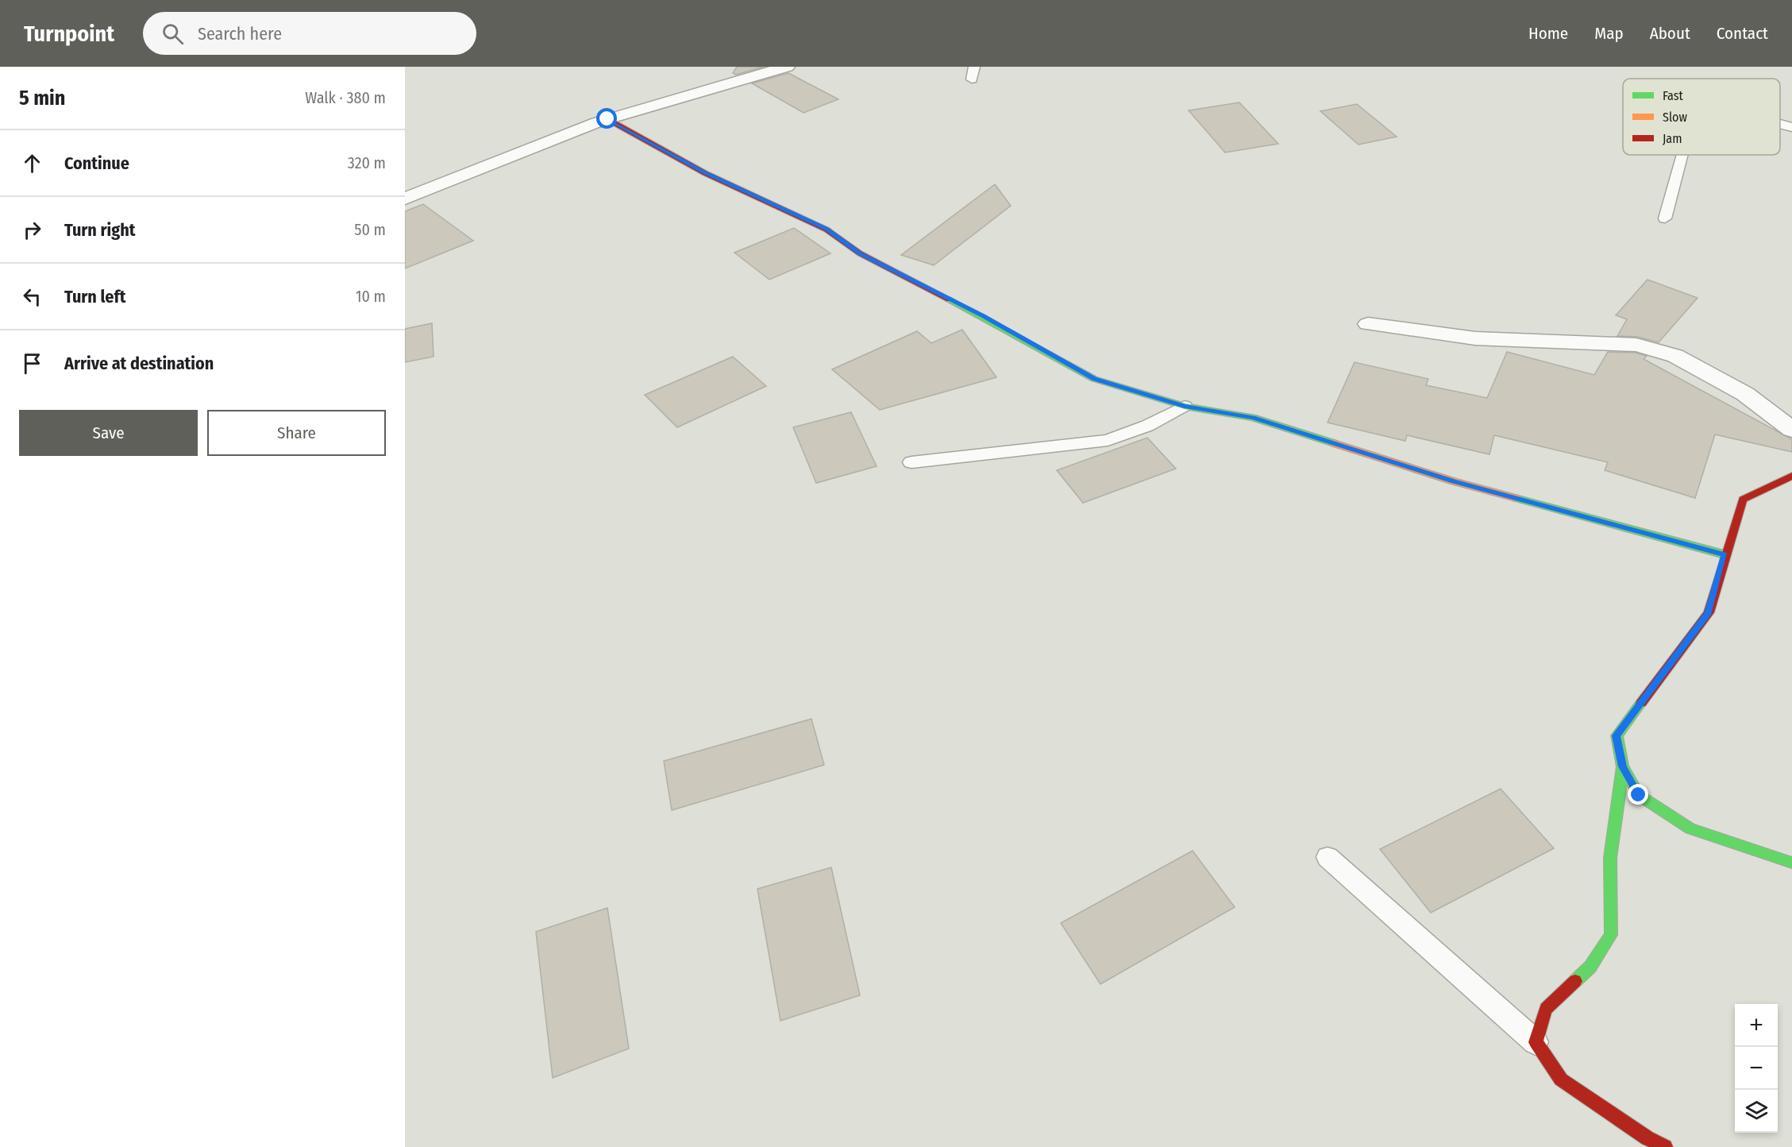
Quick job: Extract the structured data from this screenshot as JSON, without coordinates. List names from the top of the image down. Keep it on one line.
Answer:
{"legend":["Fast","Slow","Jam"],"page":{"header":"Turnpoint","search":"Search here","nav":["Home","Map","About","Contact"],"heading":["5 min","Walk · 380 m"],"list":[["Continue","320 m"],["Turn right","50 m"],["Turn left","10 m"],"Arrive at destination"],"buttons":["Save","Share"],"map_buttons":["+","−"]}}
